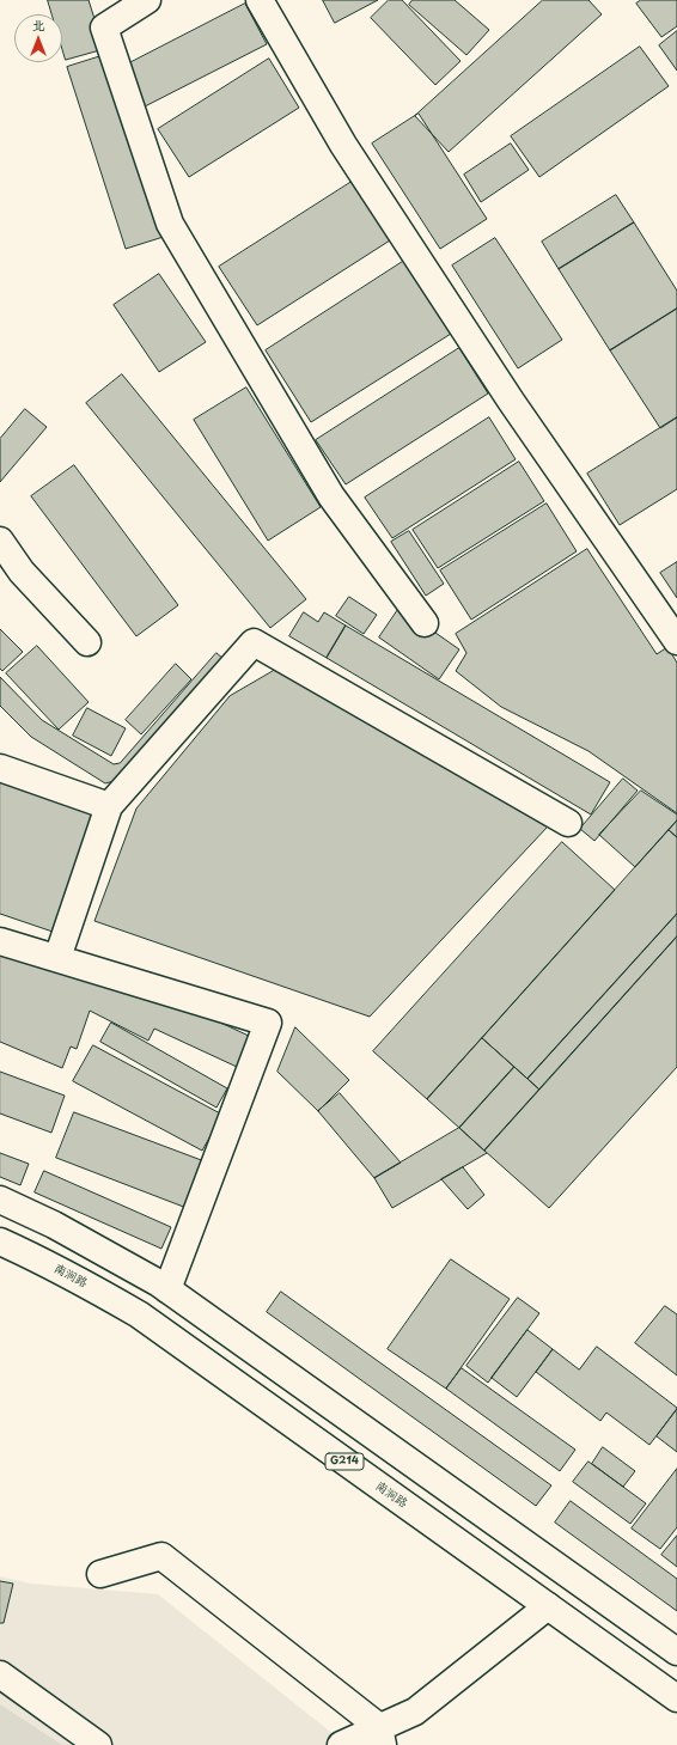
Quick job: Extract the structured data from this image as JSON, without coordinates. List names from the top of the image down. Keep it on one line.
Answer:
{"streets":{"main road":["南涧路","G214"]},"north":"top"}
